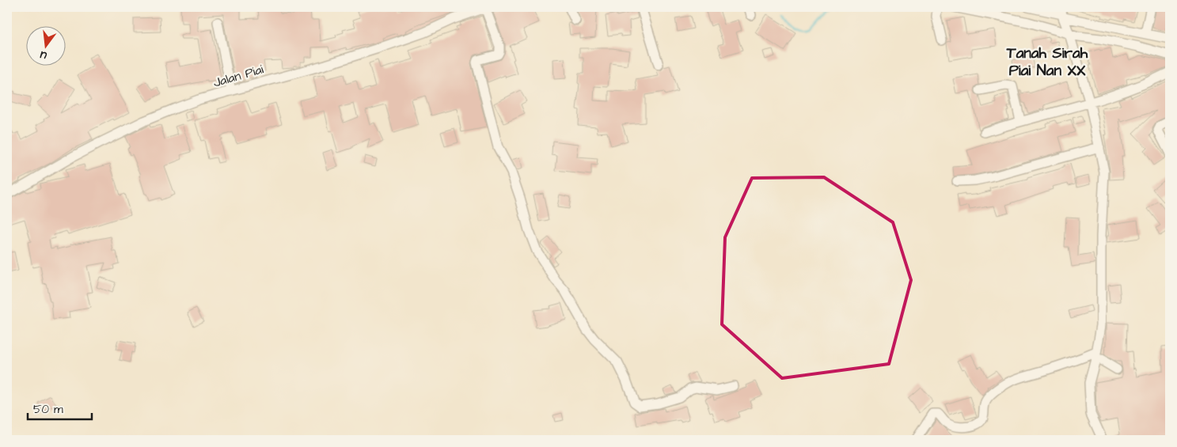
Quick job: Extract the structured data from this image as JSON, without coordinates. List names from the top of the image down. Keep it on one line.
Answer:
{"streets":{"street":["Jalan Piai"]},"districts":["Tanah Sirah Piai Nan XX"],"scale_bar":"50 m","north":"bottom"}
